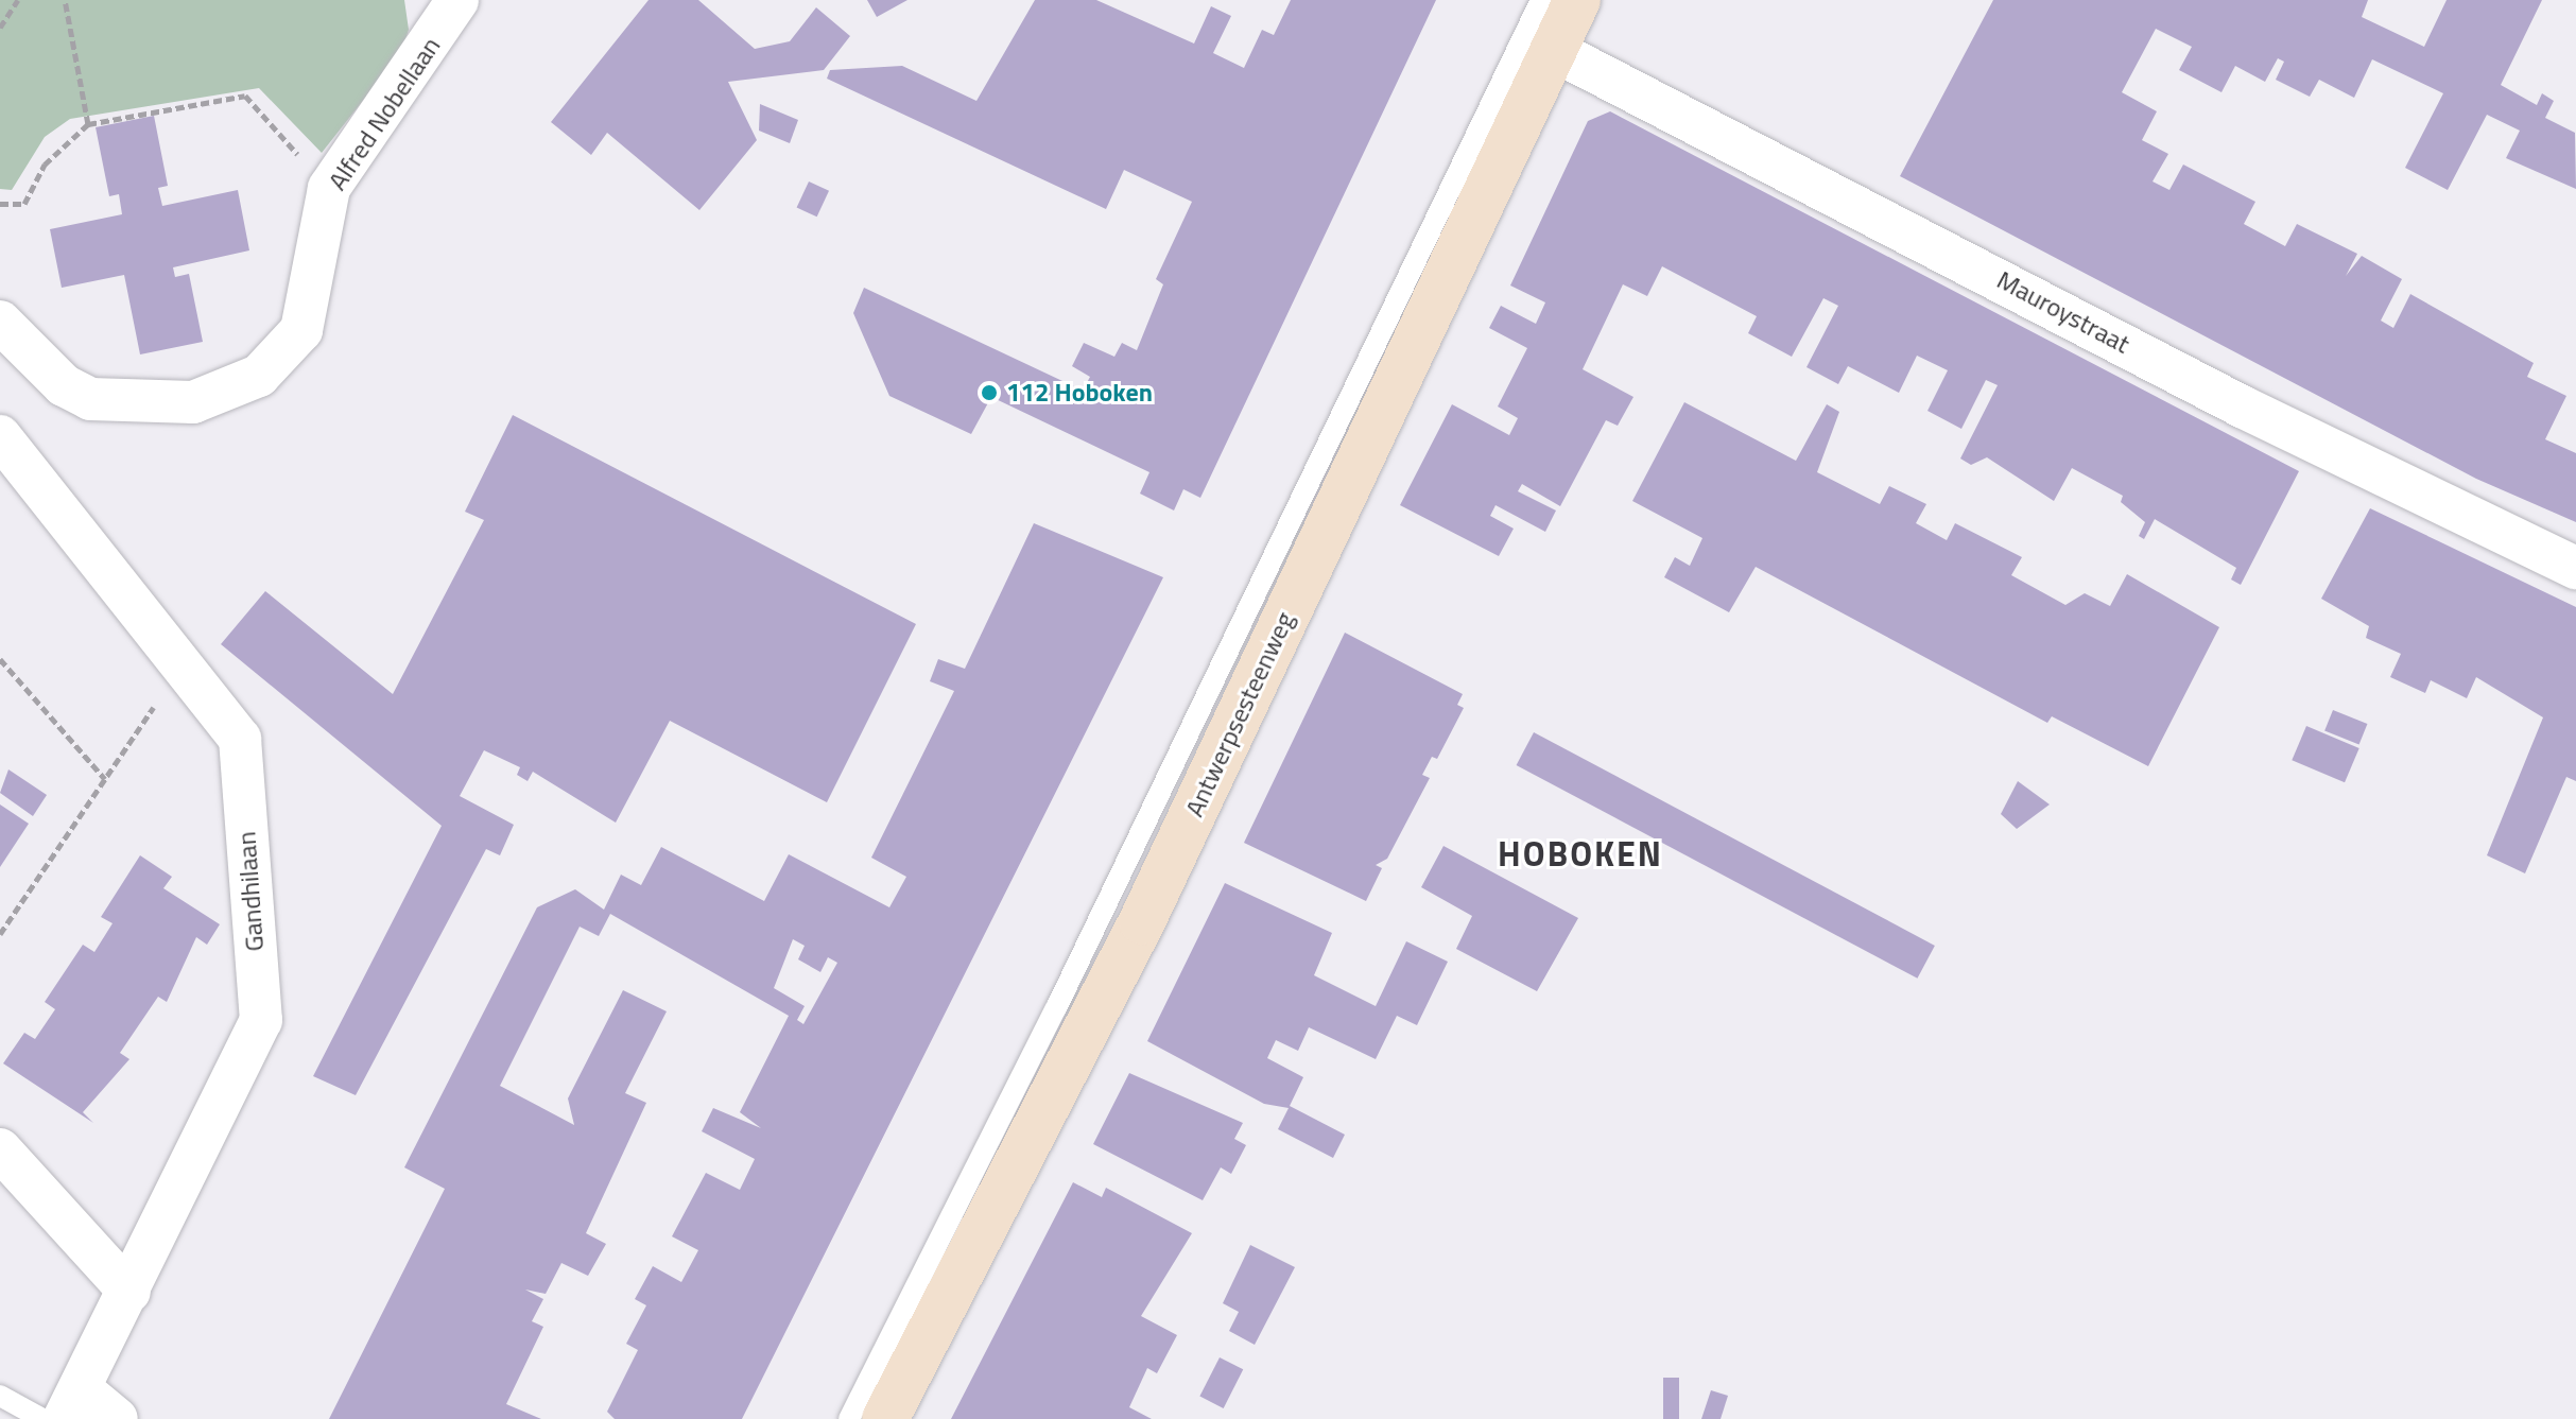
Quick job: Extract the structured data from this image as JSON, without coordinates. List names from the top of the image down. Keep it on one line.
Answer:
{"streets":{"street":["Alfred Nobellaan","Mauroystraat","Antwerpsesteenweg","Gandhilaan"]},"crossings":[["Mauroystraat","Antwerpsesteenweg"]],"districts":["HOBOKEN"],"places":["112 Hoboken"]}
